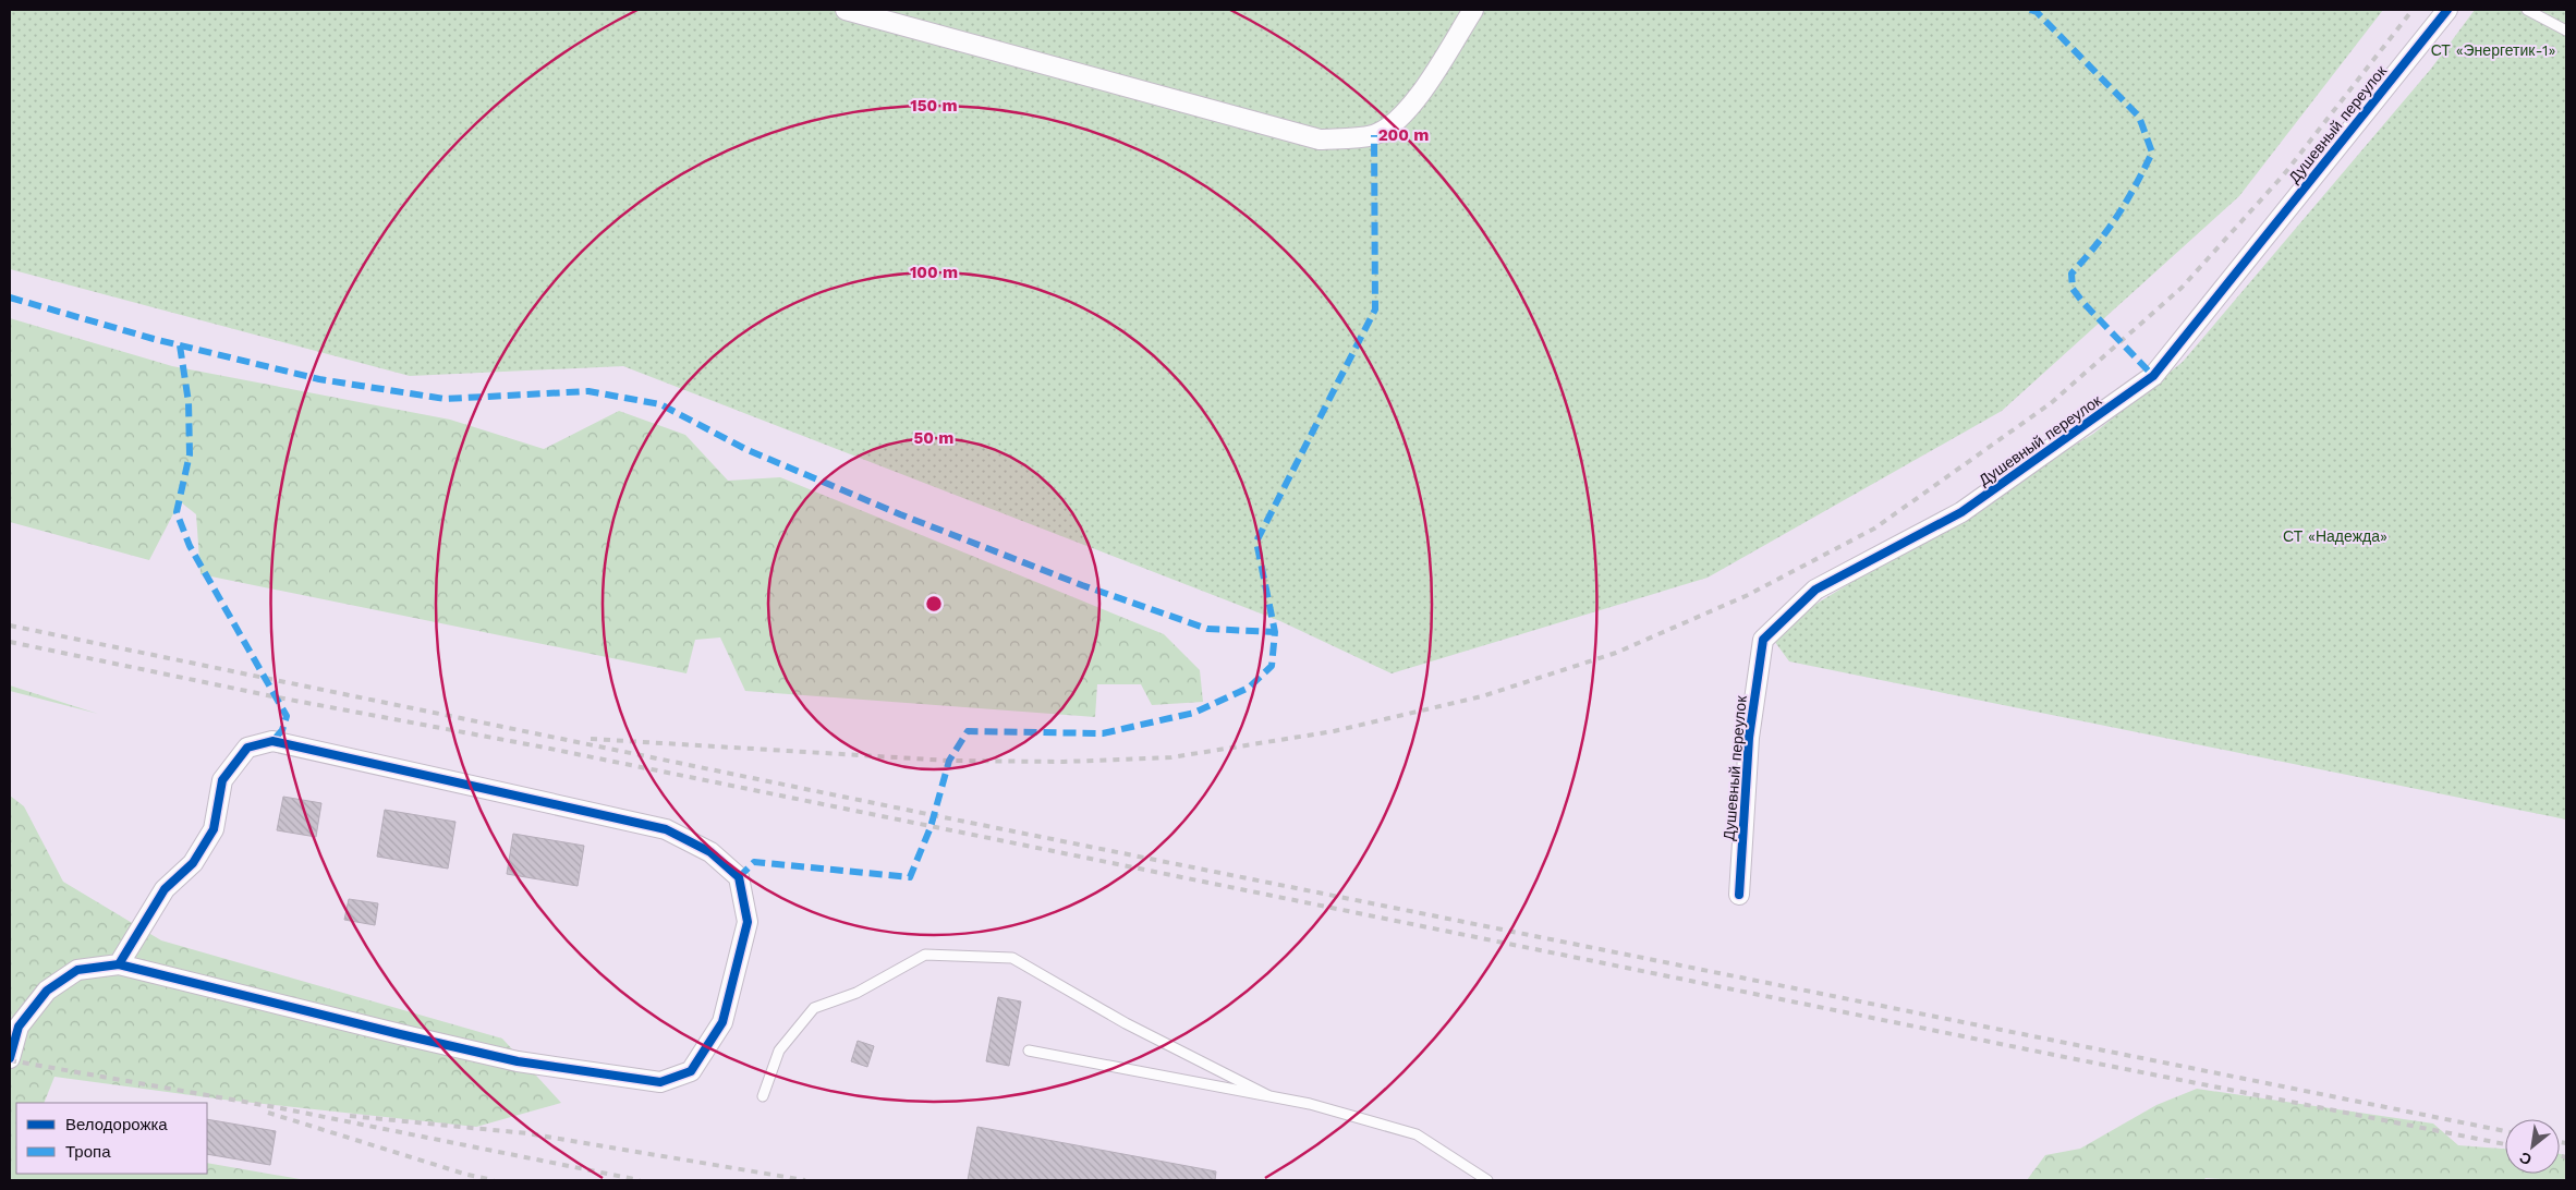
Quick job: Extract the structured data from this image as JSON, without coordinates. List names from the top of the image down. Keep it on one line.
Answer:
{"streets":{"street":["Душевный переулок"]},"parks":["СТ «Энергетик-1»","СТ «Надежда»"],"legend":["Велодорожка","Тропа"],"north":"bottom left","rings":["150 m","200 m","100 m","50 m"]}
